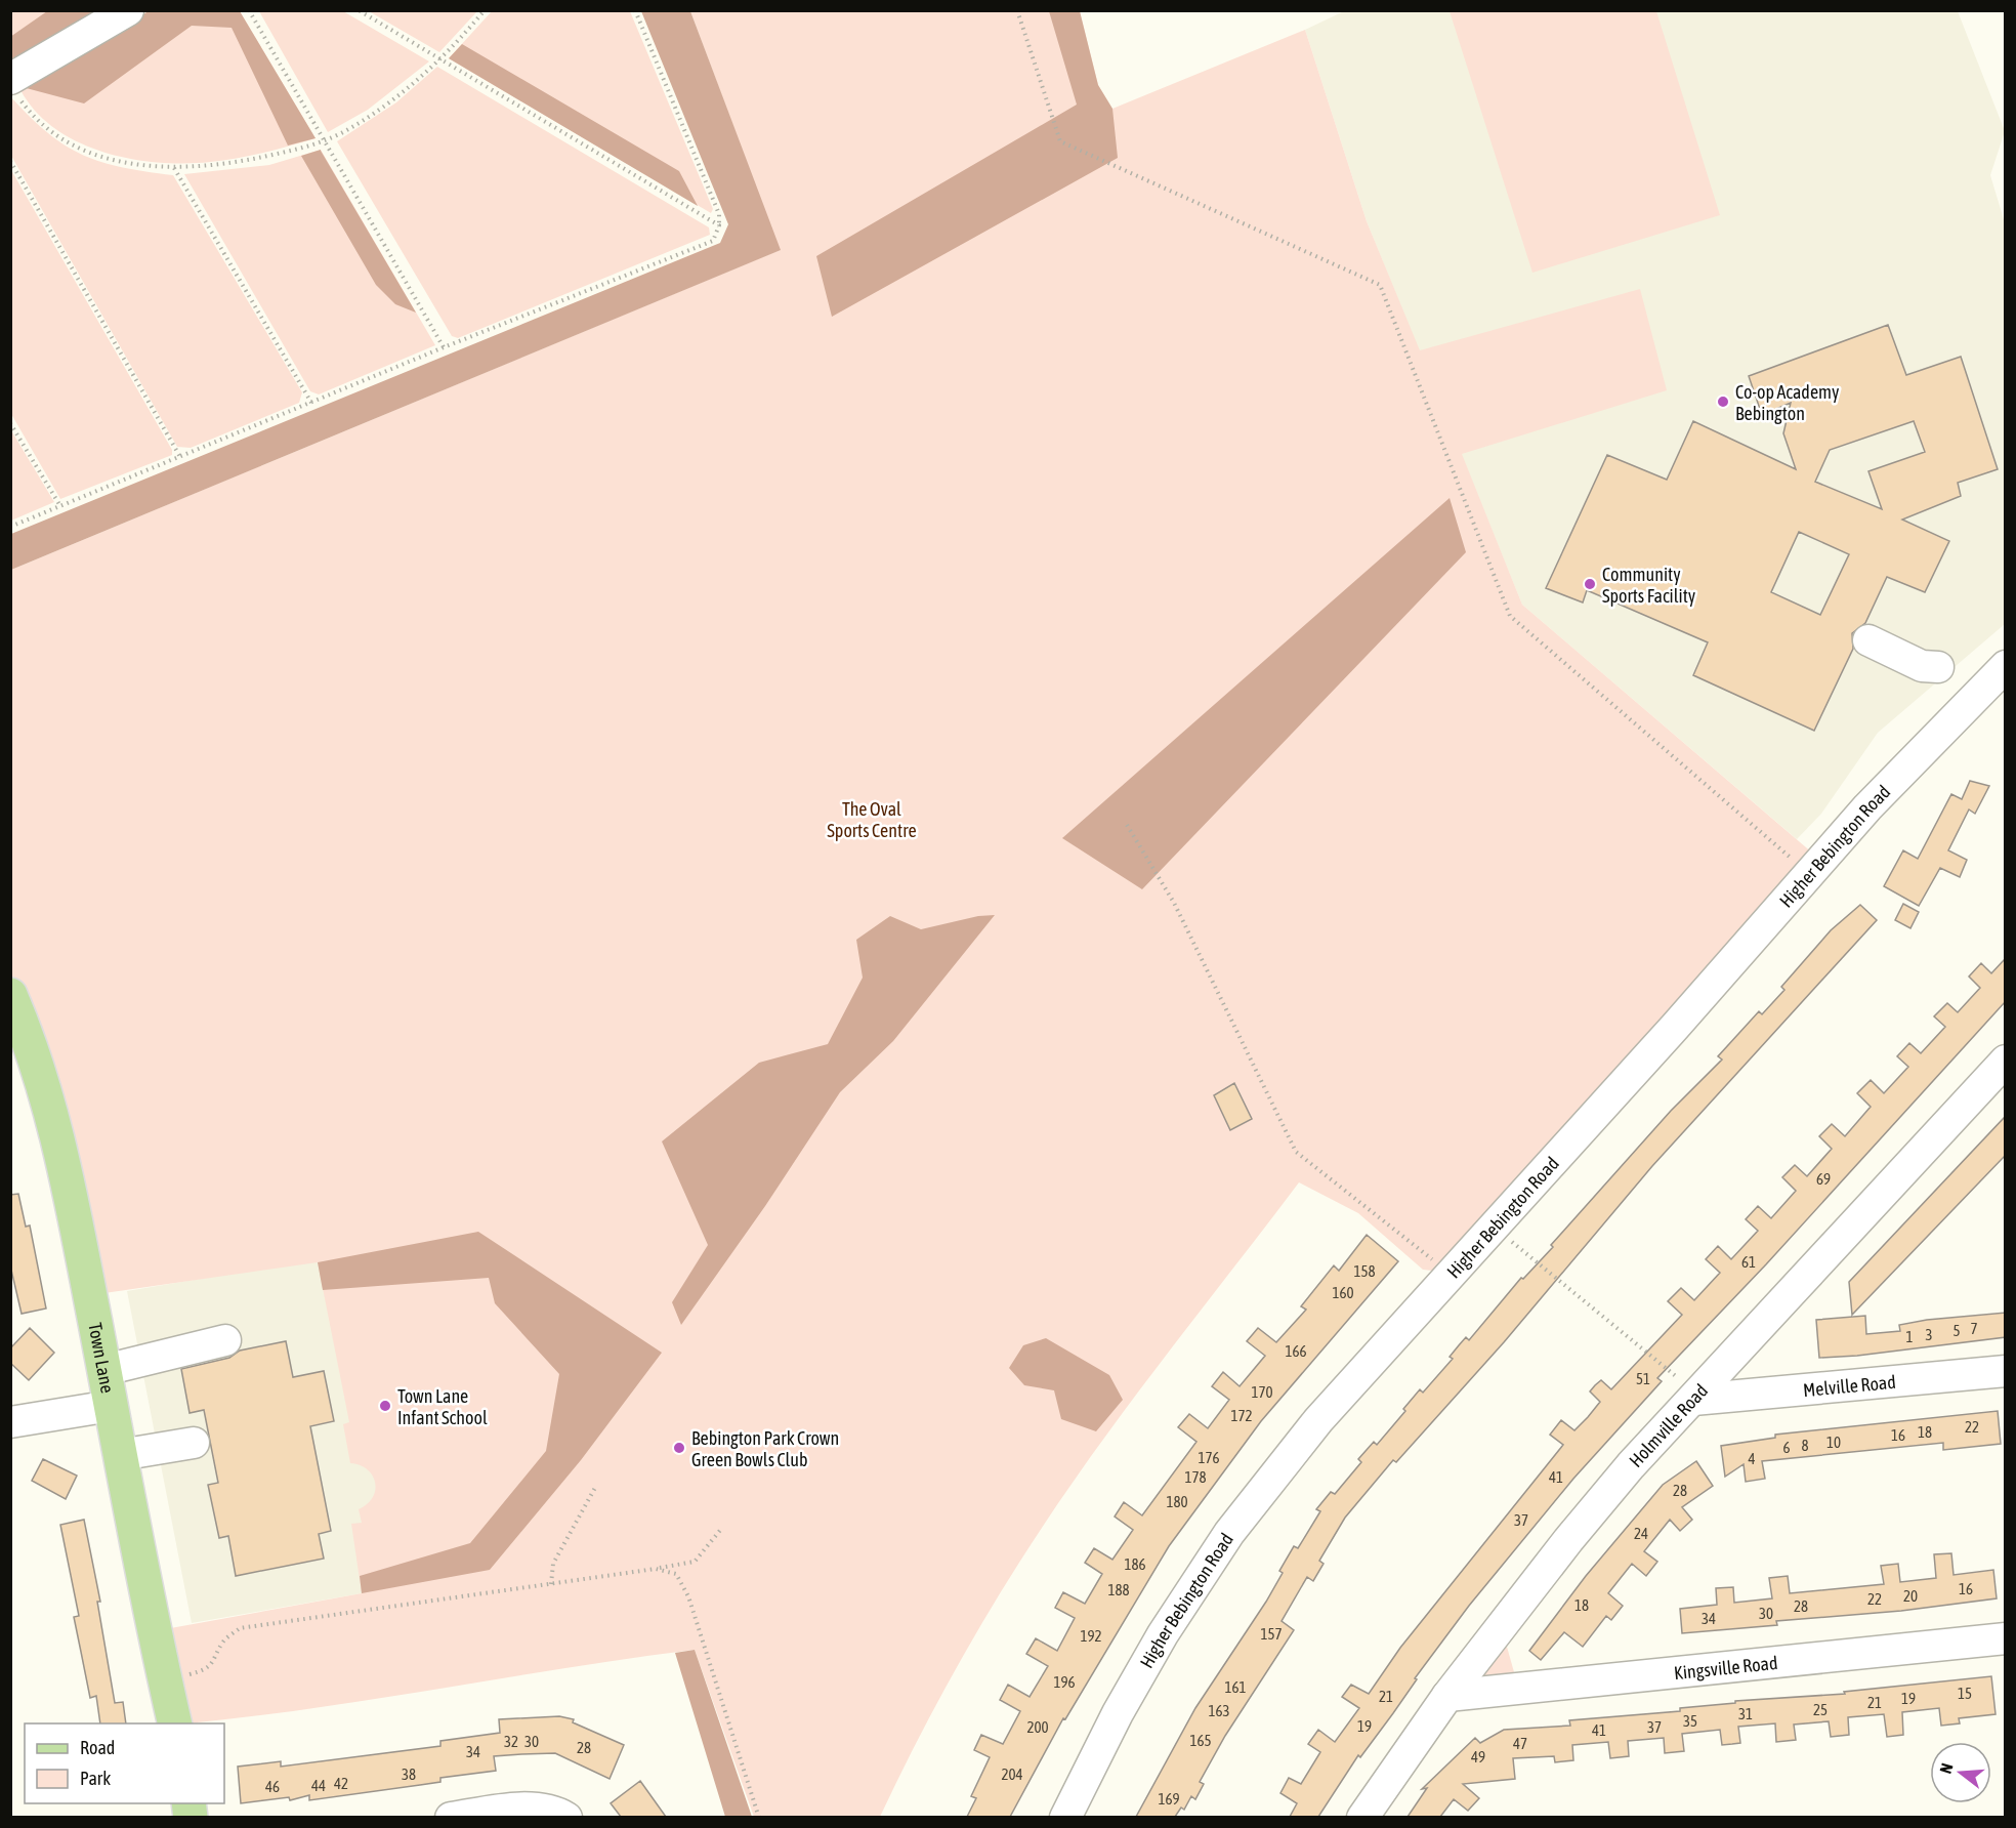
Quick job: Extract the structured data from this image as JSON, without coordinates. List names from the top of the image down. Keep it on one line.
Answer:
{"streets":{"main road":["Town Lane"],"street":["Higher Bebington Road","Melville Road","Holmville Road","Kingsville Road"]},"crossings":[["Melville Road","Holmville Road"],["Holmville Road","Kingsville Road"]],"parks":["The Oval Sports Centre"],"places":["Co-op Academy Bebington","Community Sports Facility","Town Lane Infant School","Bebington Park Crown Green Bowls Club"],"house_numbers":["69","61","158","160","7","5","3","1","166","51","170","172","22","18","16","10","8","6","176","4","178","41","28","180","37","24","186","16","188","20","22","18","28","30","34","157","192","196","161","15","21","19","21","25","163","31","35","19","200","37","41","165","32","30","47","28","34","49","38","204","42","44","46","169"],"legend":["Road","Park"],"north":"left"}
